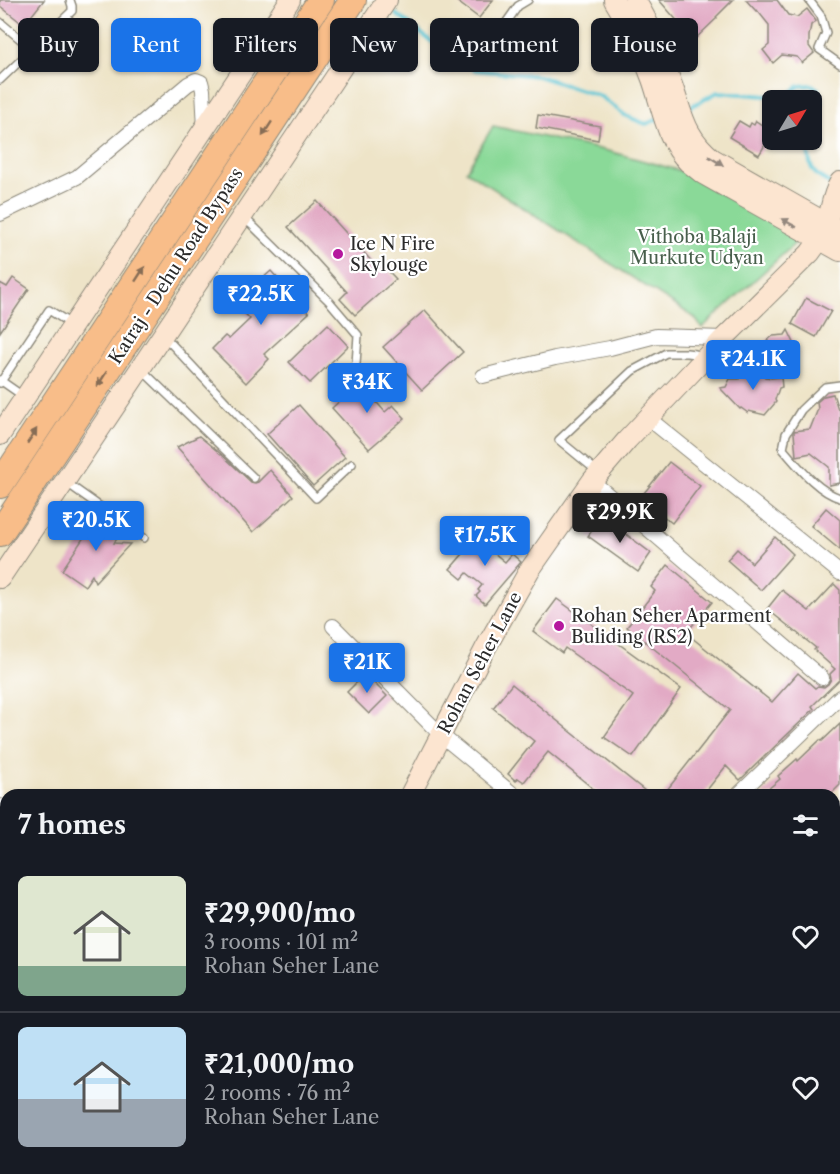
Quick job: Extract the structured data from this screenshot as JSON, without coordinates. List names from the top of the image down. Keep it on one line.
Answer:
{"streets":{"highway":["Katraj - Dehu Road Bypass"],"street":["Rohan Seher Lane"]},"parks":["Vithoba Balaji Murkute Udyan"],"places":["Ice N Fire Skylouge","Rohan Seher Aparment Buliding (RS2)"],"north":"top right","page":{"chip":["Buy","Rent","Filters","New","Apartment","House"],"price":["₹22.5K","₹24.1K","₹34K","₹29.9K","₹20.5K","₹17.5K","₹21K"],"heading":"7 homes","list":[{"name":"₹29,900/mo","note":"3 rooms · 101 m² · Rohan Seher Lane"},{"name":"₹21,000/mo","note":"2 rooms · 76 m² · Rohan Seher Lane"}]}}
